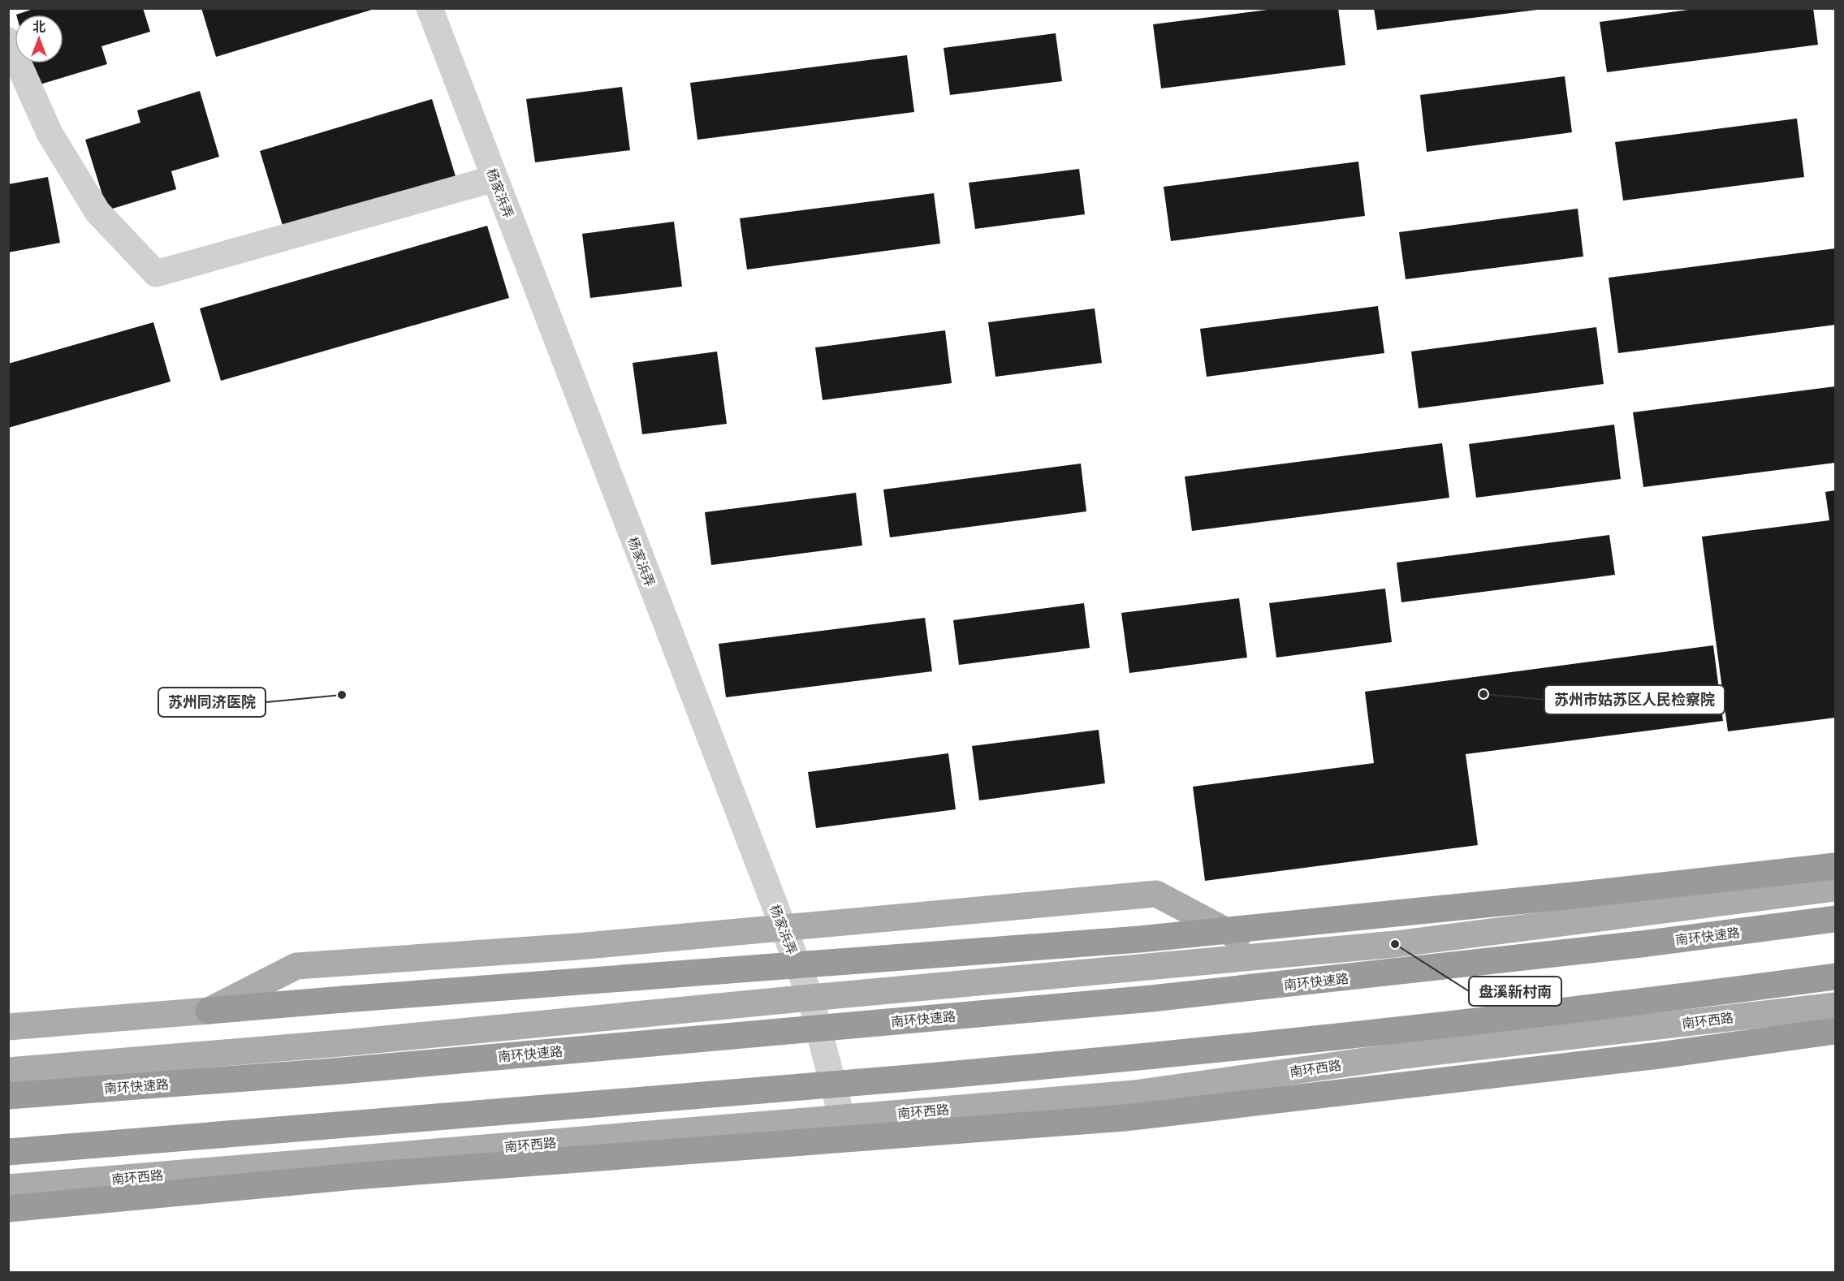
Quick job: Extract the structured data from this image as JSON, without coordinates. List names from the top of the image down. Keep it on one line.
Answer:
{"streets":{"highway":["南环快速路"],"main road":["南环西路"],"street":["杨家浜弄"]},"crossings":[["杨家浜弄","南环西路"]],"places":["苏州市姑苏区人民检察院","苏州同济医院","盘溪新村南"],"north":"top"}
